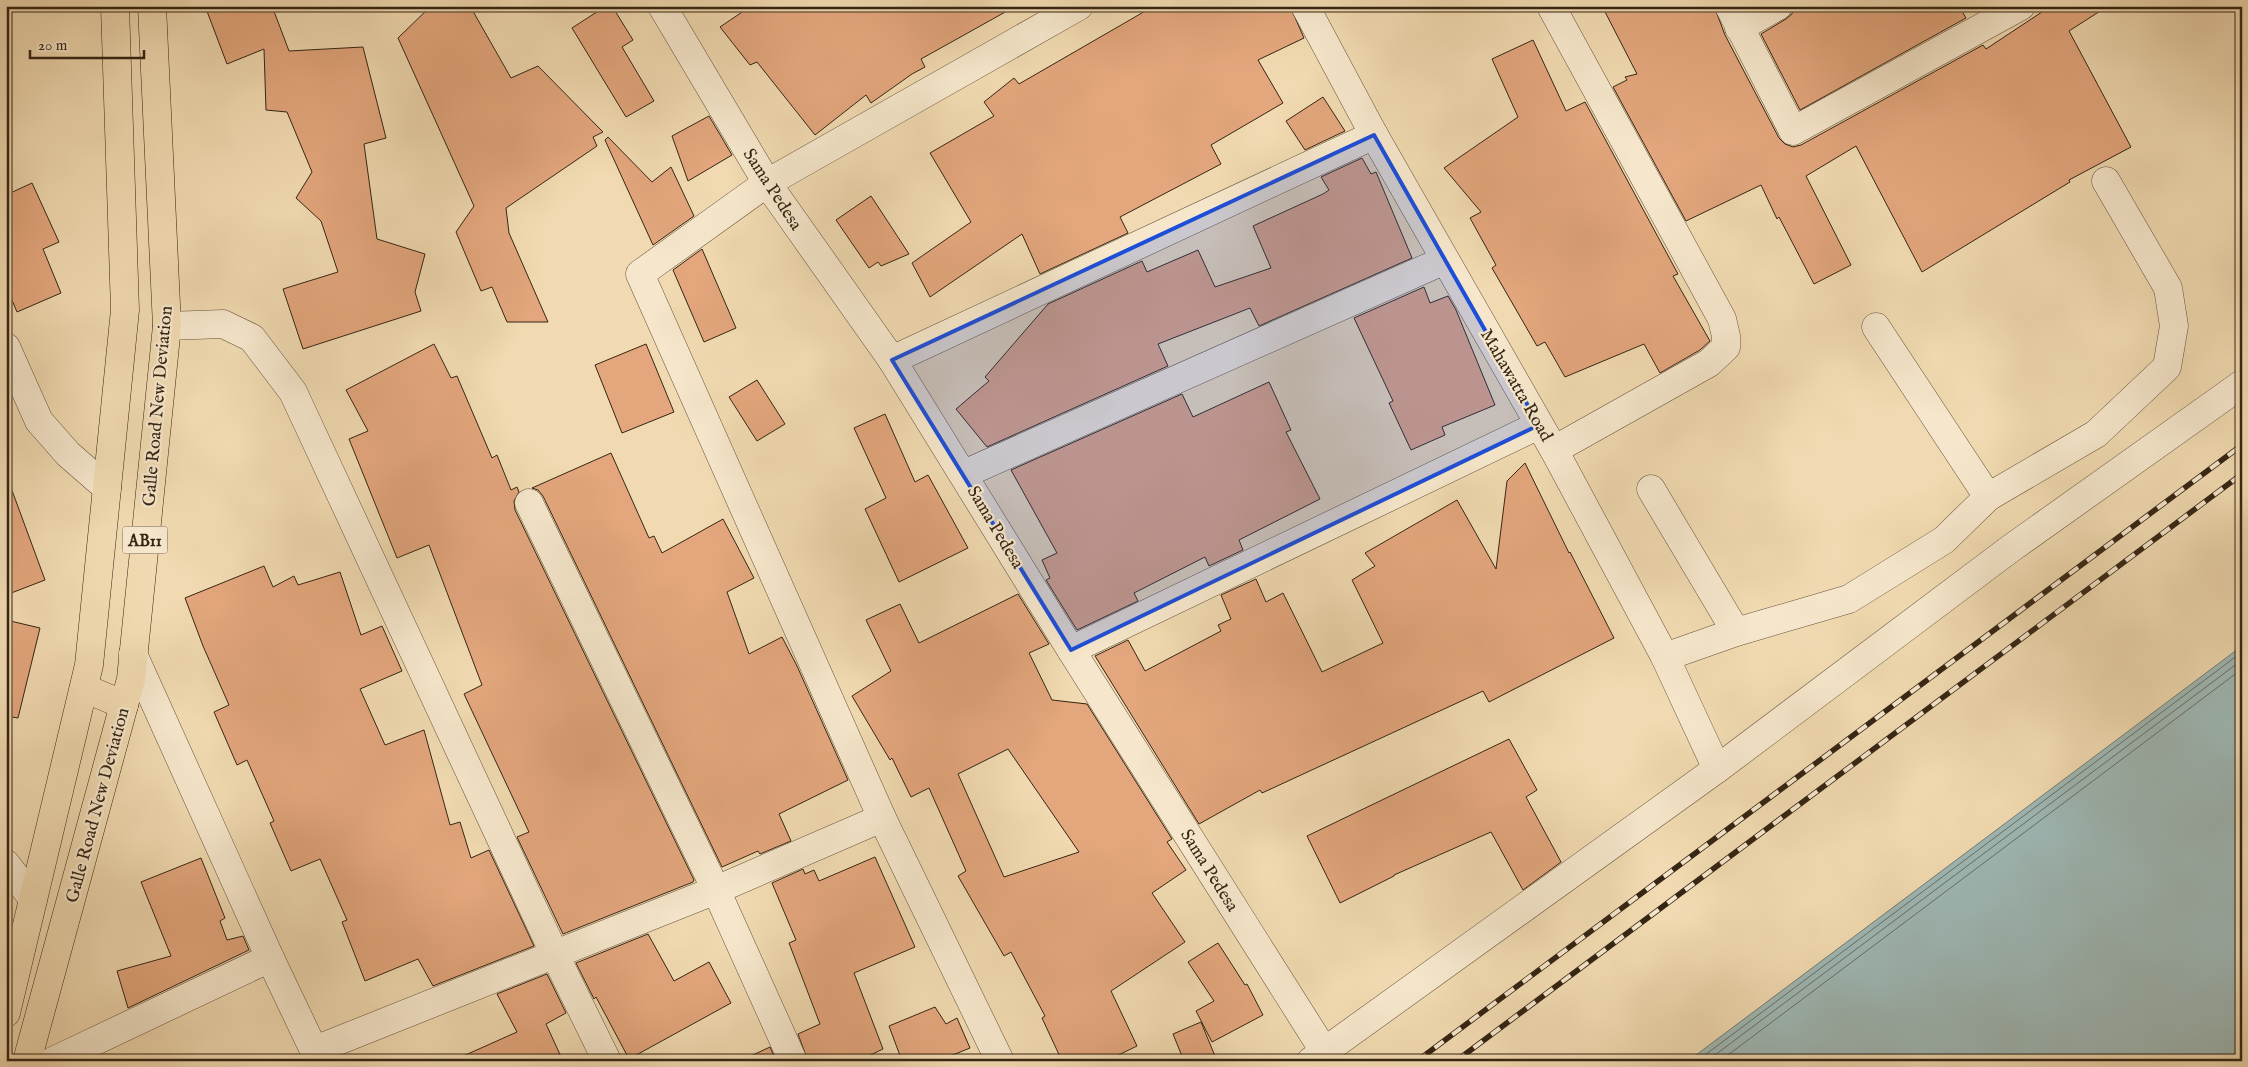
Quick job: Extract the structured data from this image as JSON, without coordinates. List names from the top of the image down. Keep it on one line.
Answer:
{"streets":{"main road":["Galle Road New Deviation","AB11"],"street":["Sama Pedesa","Mahawatta Road"]},"scale_bar":"20 m"}
